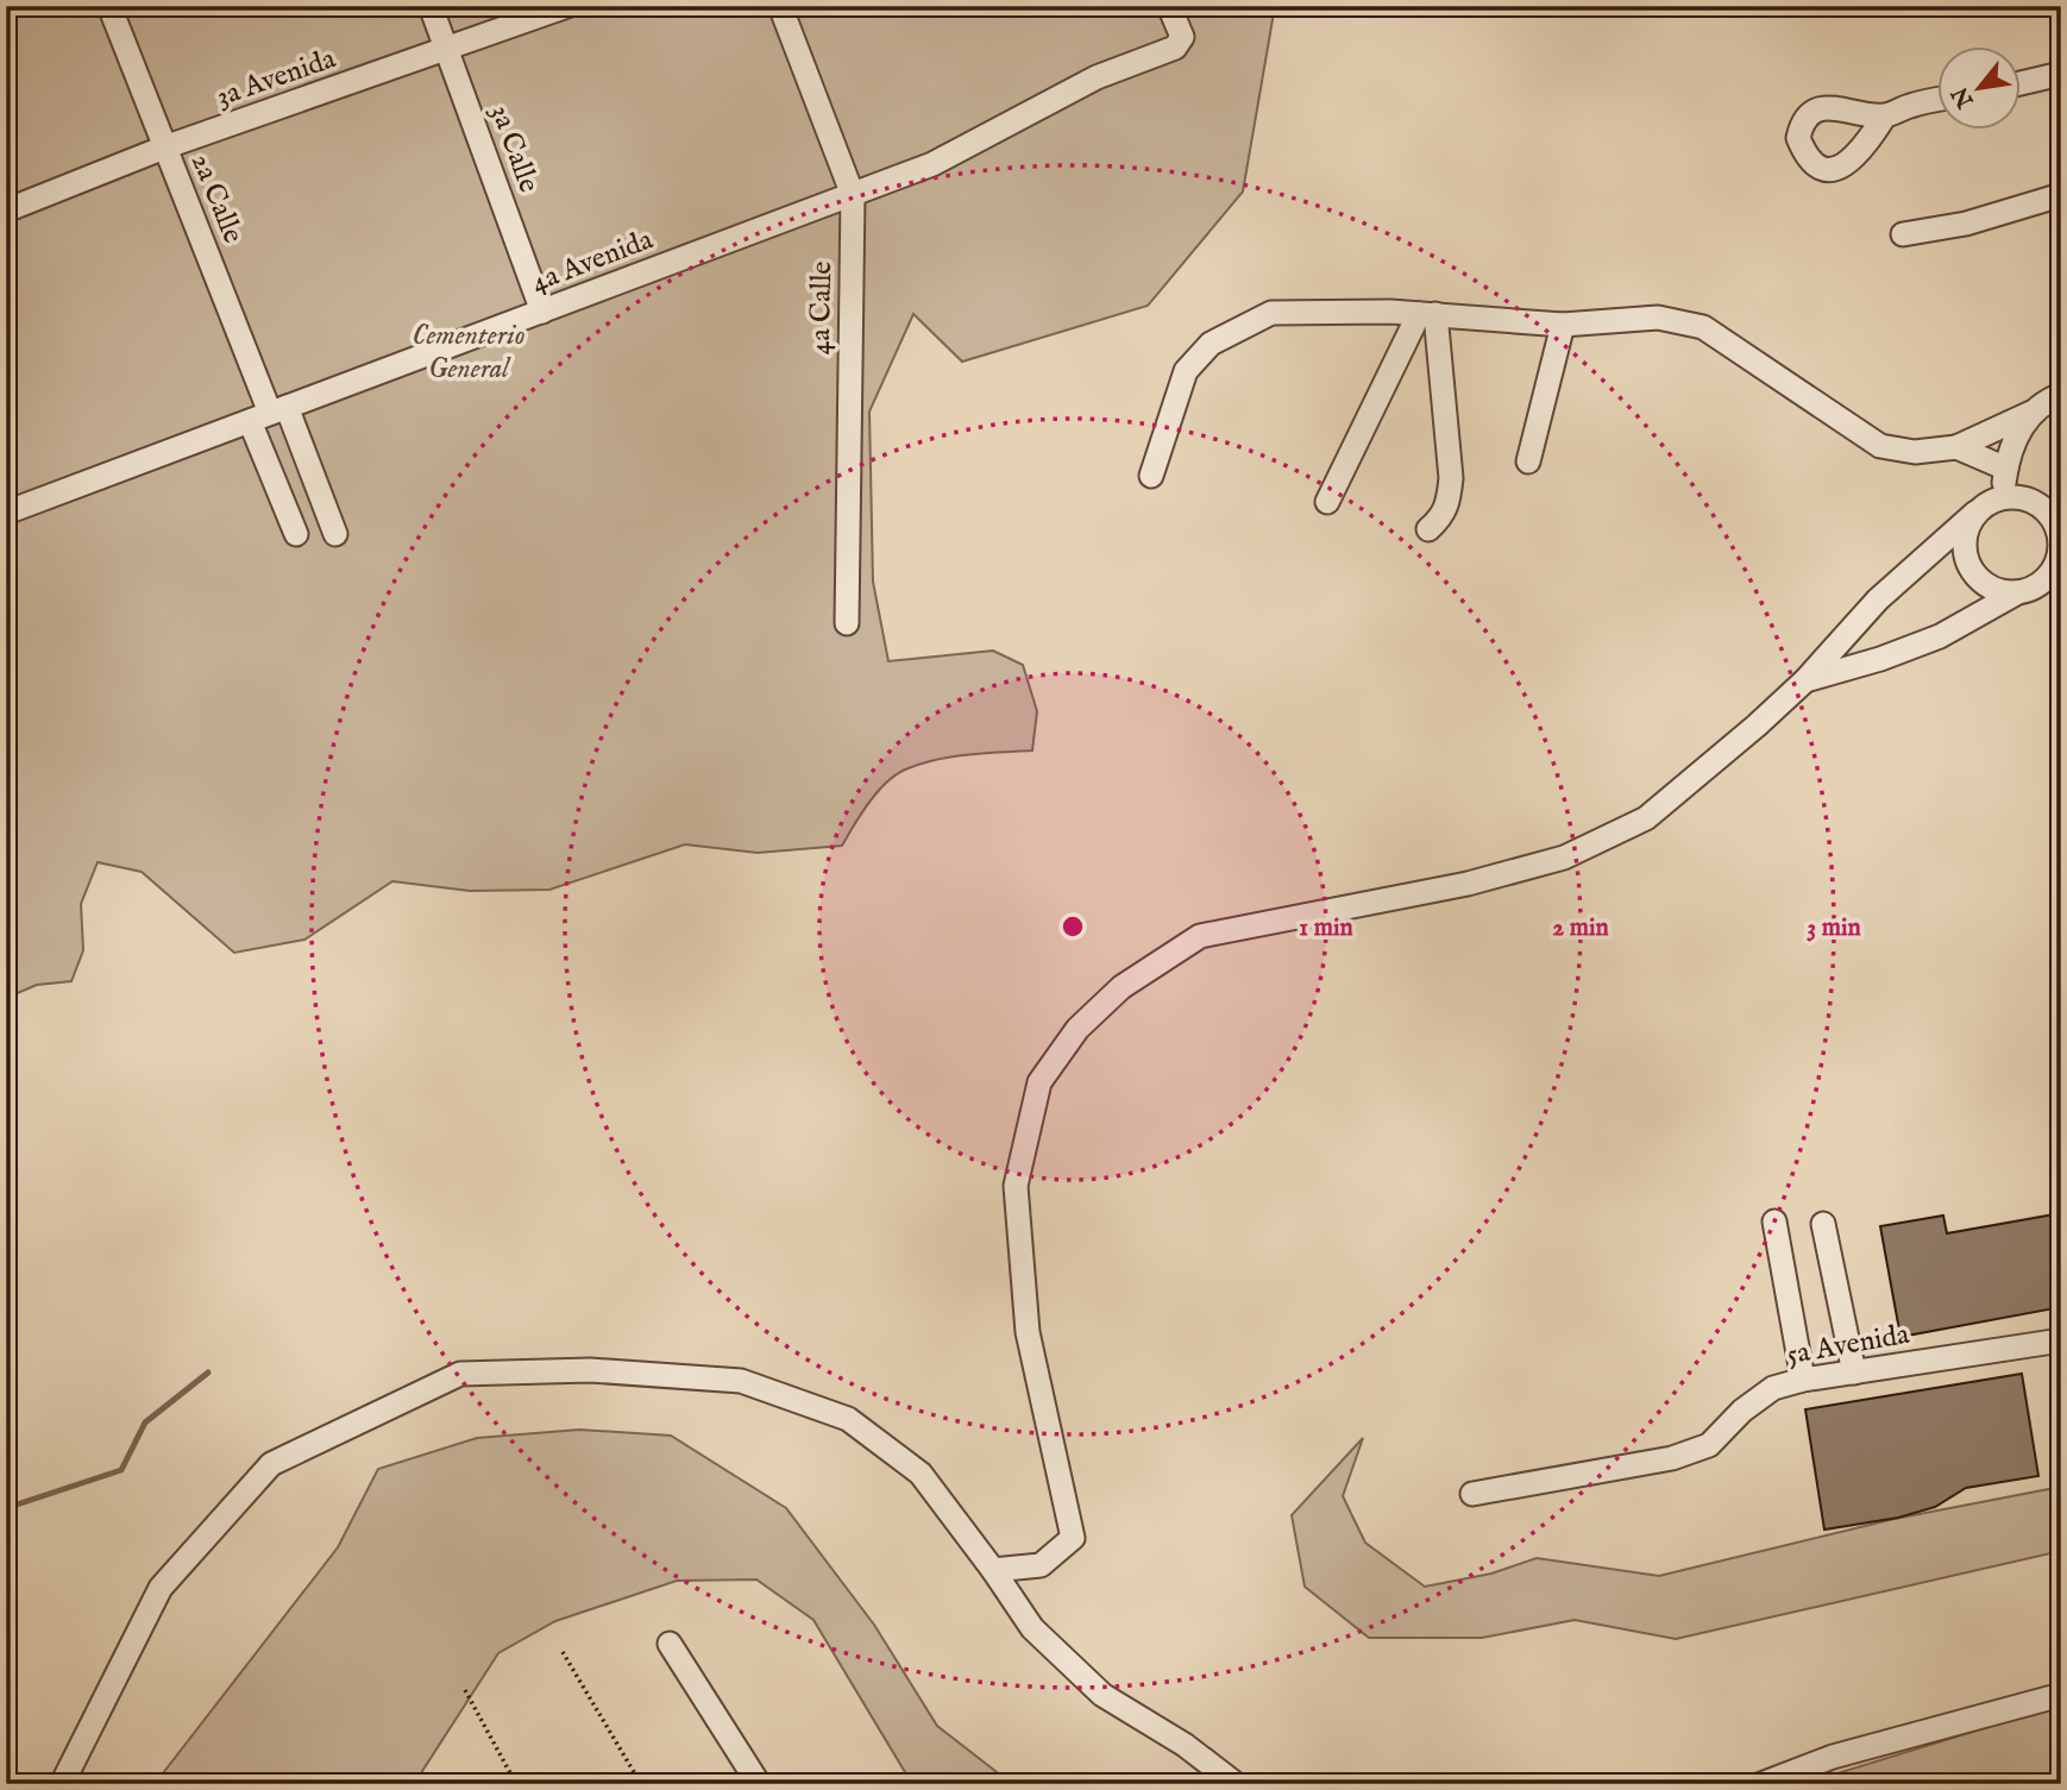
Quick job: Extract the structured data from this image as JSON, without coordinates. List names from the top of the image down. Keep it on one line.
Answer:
{"streets":{"street":["3a Avenida","3a Calle","2a Calle","4a Avenida","4a Calle","5a Avenida"]},"crossings":[["3a Avenida","3a Calle"],["3a Avenida","2a Calle"],["3a Calle","4a Avenida"],["2a Calle","4a Avenida"],["4a Avenida","4a Calle"]],"parks":["Cementerio General"],"north":"bottom left","rings":["1 min","2 min","3 min"]}
